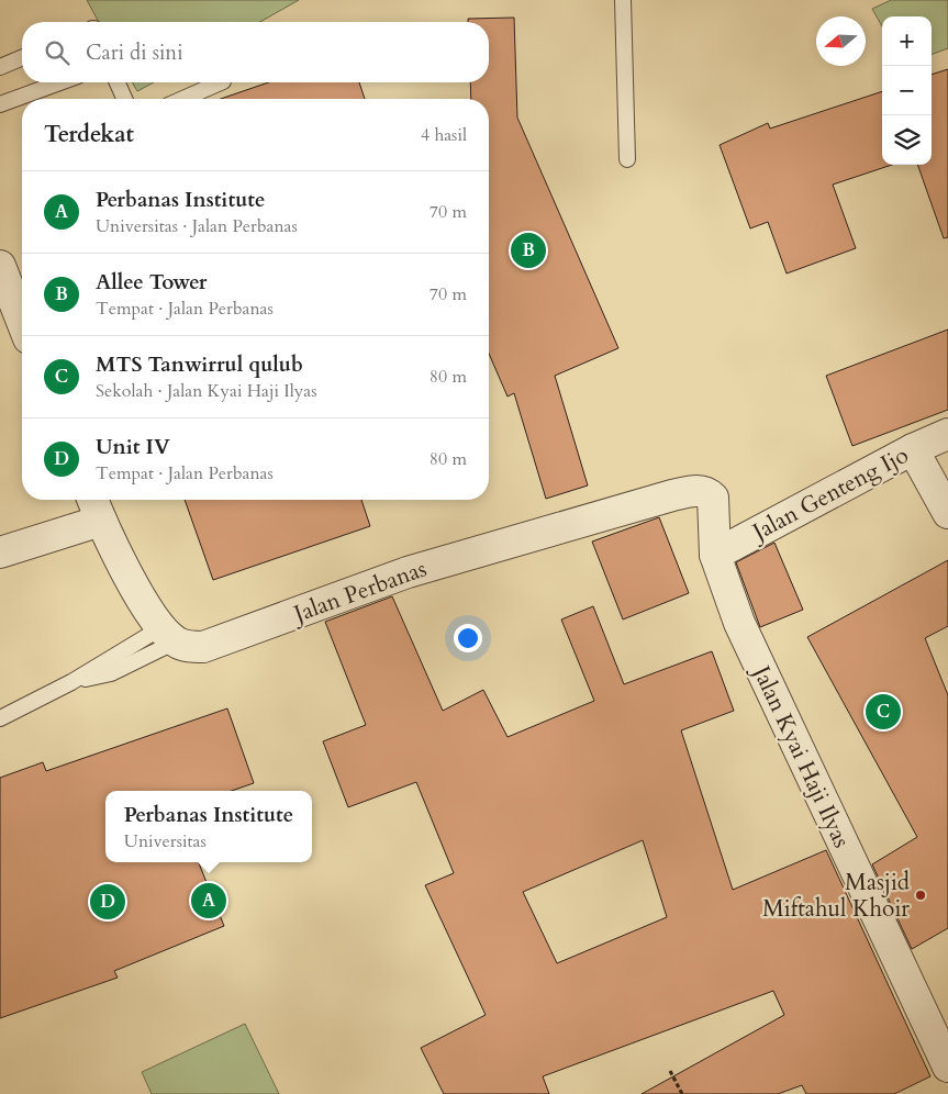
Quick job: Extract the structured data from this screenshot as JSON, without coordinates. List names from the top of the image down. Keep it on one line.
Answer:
{"streets":{"street":["Jalan Genteng Ijo","Jalan Perbanas","Jalan Kyai Haji Ilyas"]},"crossings":[["Jalan Genteng Ijo","Jalan Kyai Haji Ilyas"],["Jalan Perbanas","Jalan Kyai Haji Ilyas"]],"places":["Masjid Miftahul Khoir"],"north":"left","page":{"map_buttons":["+","−"],"search":"Cari di sini","heading":["Terdekat","4 hasil"],"list":[{"mark":"A","name":"Perbanas Institute","note":"Universitas · Jalan Perbanas","value":"70 m"},{"mark":"B","name":"Allee Tower","note":"Tempat · Jalan Perbanas","value":"70 m"},{"mark":"C","name":"MTS Tanwirrul qulub","note":"Sekolah · Jalan Kyai Haji Ilyas","value":"80 m"},{"mark":"D","name":"Unit IV","note":"Tempat · Jalan Perbanas","value":"80 m"}],"pins":["B","C","A","D"],"popup":["Perbanas Institute","Universitas"]}}
